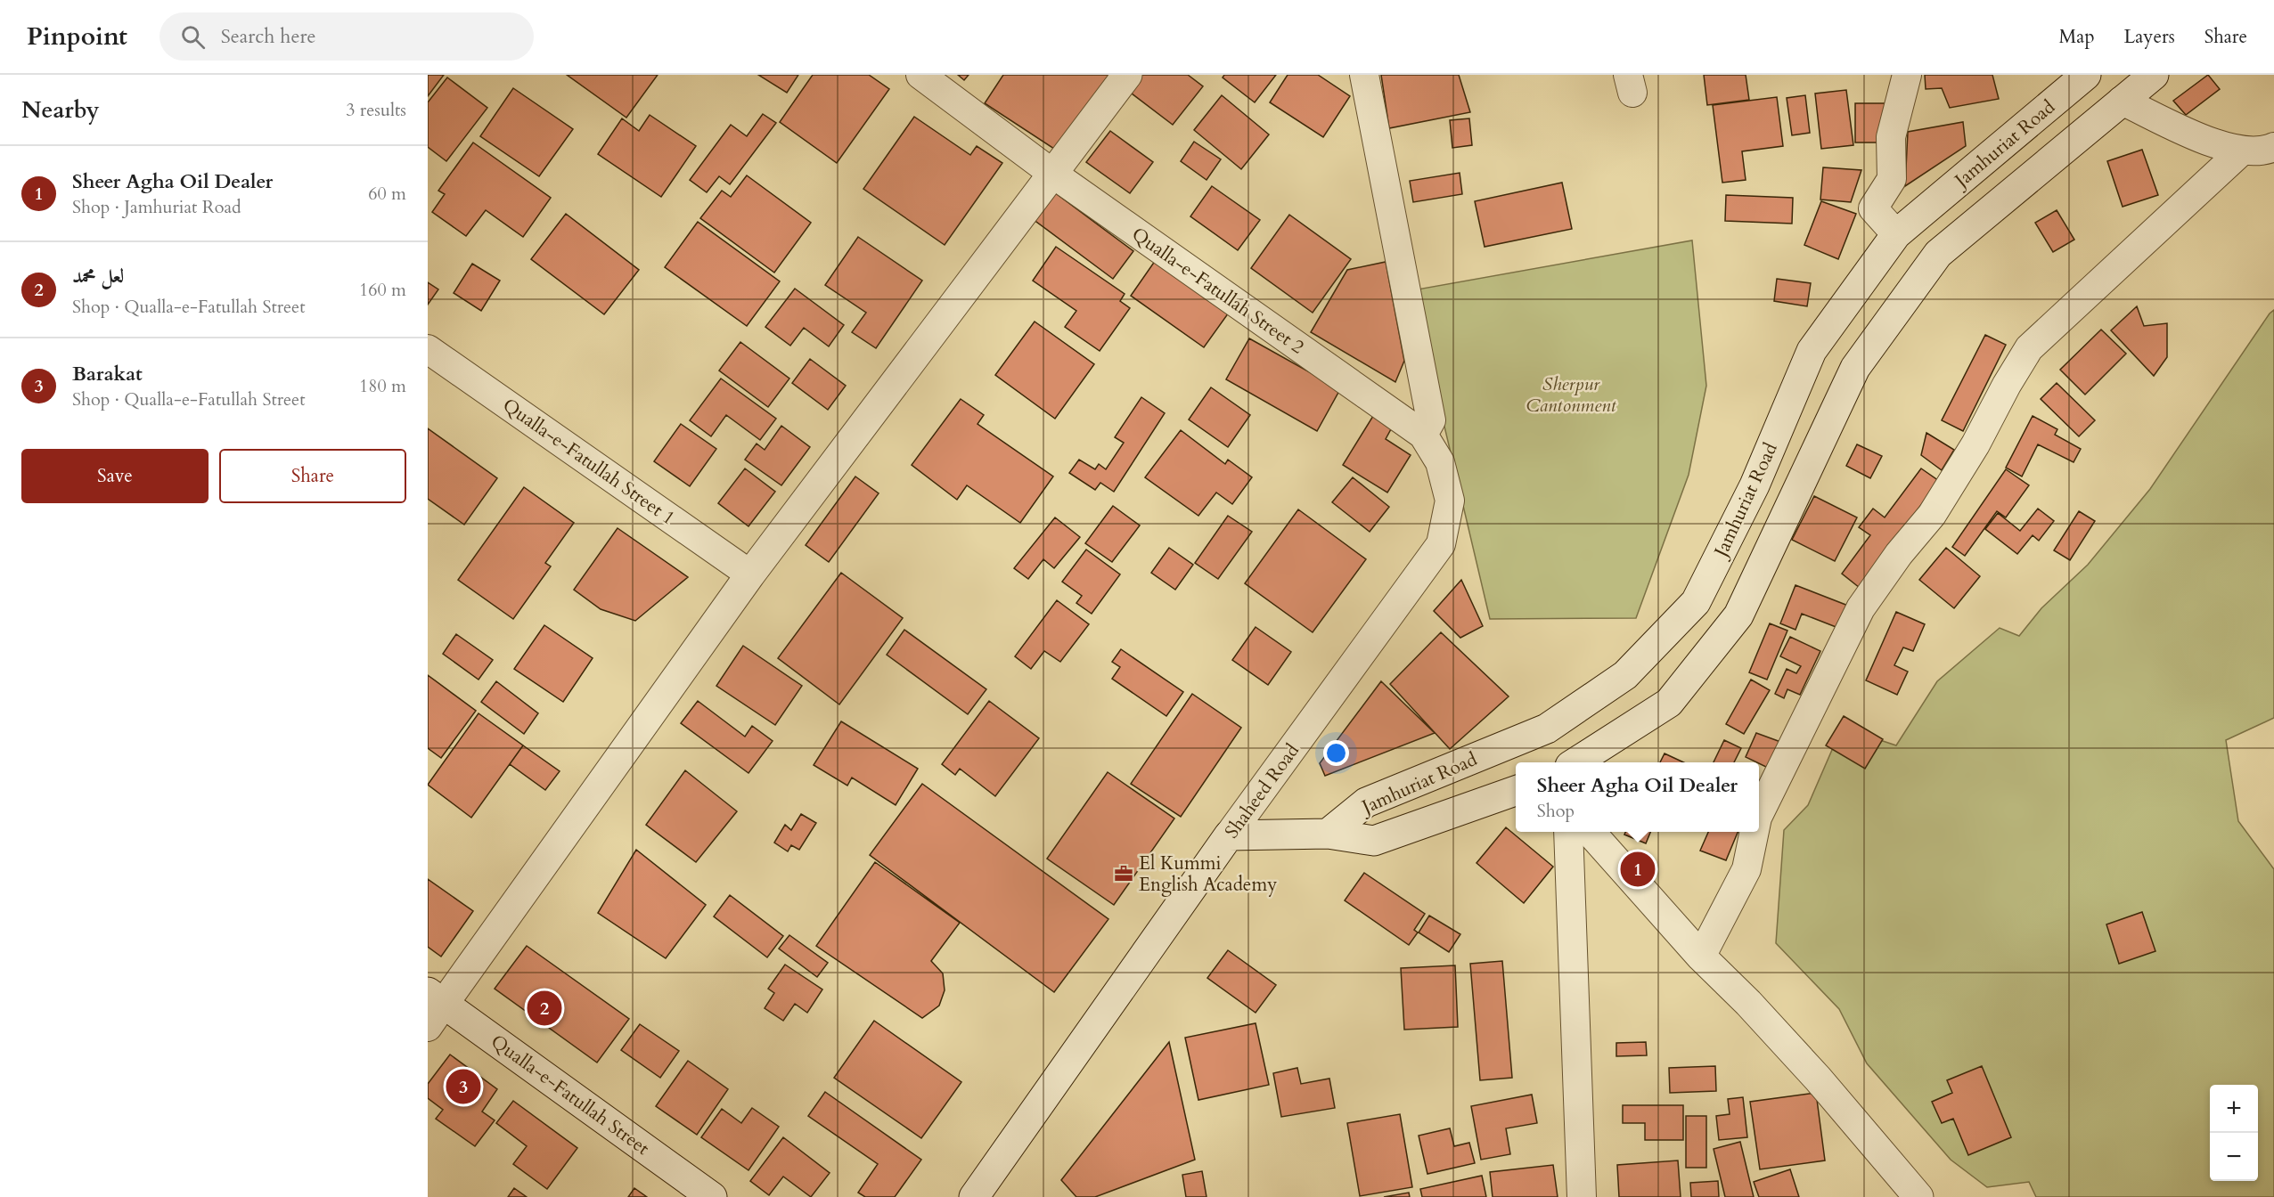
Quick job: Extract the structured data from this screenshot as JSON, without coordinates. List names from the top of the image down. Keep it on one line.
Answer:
{"streets":{"main road":["Jamhuriat Road","Shaheed Road","Qualla-e-Fatullah Street"],"street":["Qualla-e-Fatullah Street 2","Qualla-e-Fatullah Street 1"]},"crossings":[["Jamhuriat Road","Shaheed Road"],["Qualla-e-Fatullah Street 2","Shaheed Road"]],"parks":["Sherpur Cantonment"],"places":{"office":["El Kummi English Academy"]},"page":{"header":"Pinpoint","search":"Search here","nav":["Map","Layers","Share"],"heading":["Nearby","3 results"],"list":[{"mark":"1","name":"Sheer Agha Oil Dealer","note":"Shop · Jamhuriat Road","value":"60 m"},{"mark":"2","name":"لعل محمد","note":"Shop · Qualla-e-Fatullah Street","value":"160 m"},{"mark":"3","name":"Barakat","note":"Shop · Qualla-e-Fatullah Street","value":"180 m"}],"buttons":["Save","Share"],"popup":["Sheer Agha Oil Dealer","Shop"],"pins":["1","2","3"],"map_buttons":["+","−"]}}
